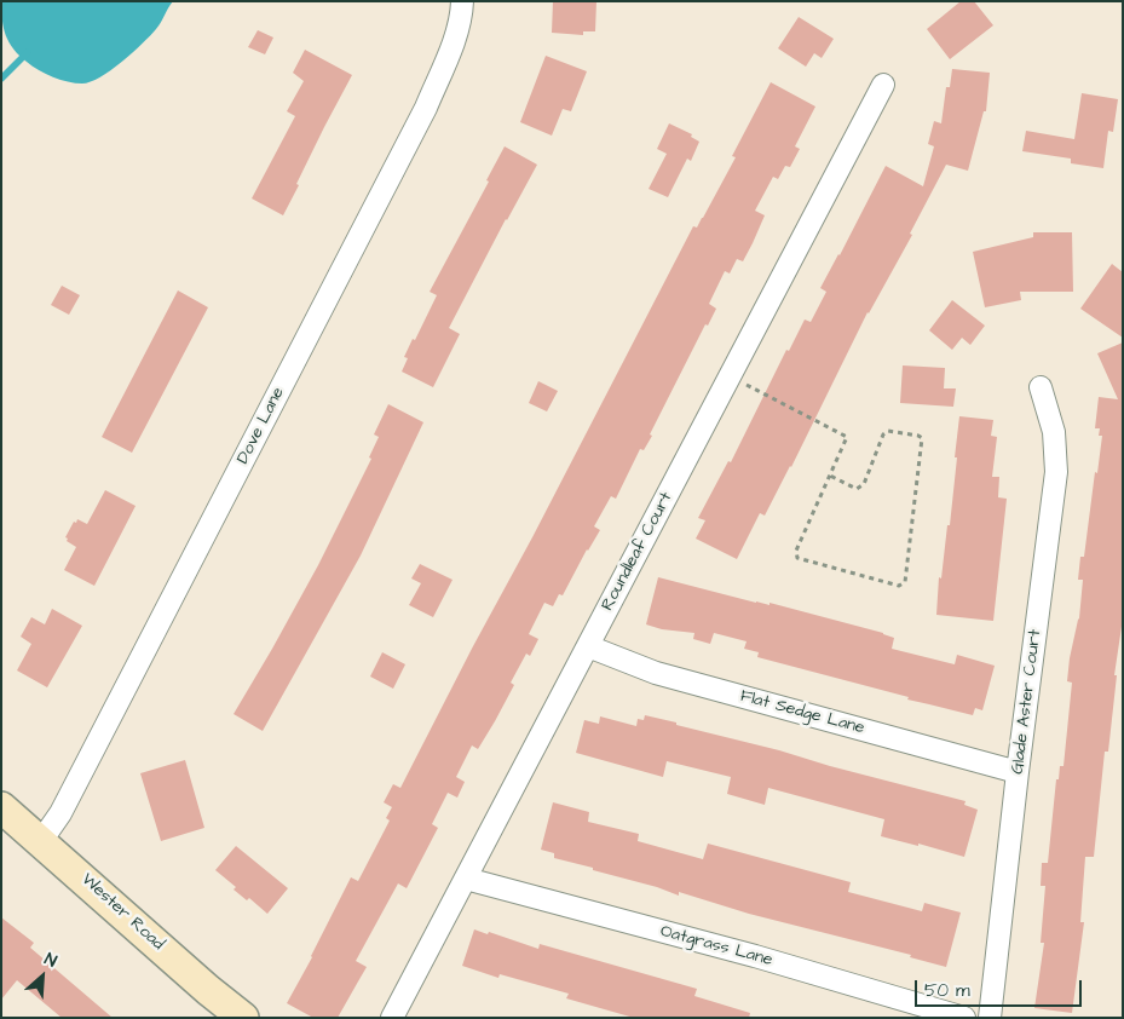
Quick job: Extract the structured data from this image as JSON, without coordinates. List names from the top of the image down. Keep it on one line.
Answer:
{"streets":{"street":["Dove Lane","Roundleaf Court","Glade Aster Court","Flat Sedge Lane","Wester Road","Oatgrass Lane"]},"crossings":[["Dove Lane","Wester Road"],["Roundleaf Court","Flat Sedge Lane"],["Roundleaf Court","Oatgrass Lane"],["Glade Aster Court","Flat Sedge Lane"]],"scale_bar":"50 m","north":"top right"}
